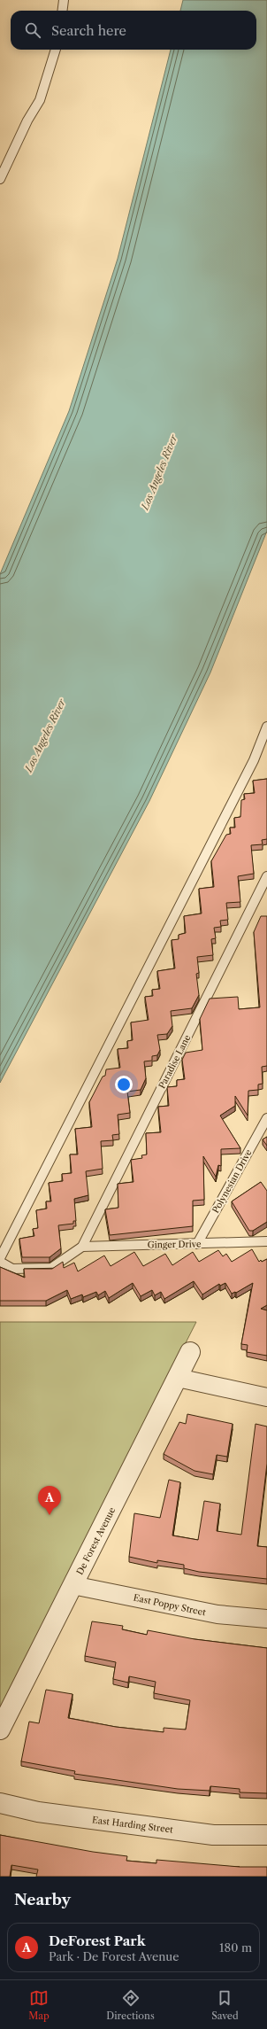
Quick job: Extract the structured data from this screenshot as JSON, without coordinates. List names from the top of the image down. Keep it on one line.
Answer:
{"streets":{"street":["De Forest Avenue","East Poppy Street","East Harding Street"],"lane":["Paradise Lane","Polynesian Drive","Ginger Drive"]},"crossings":[["Paradise Lane","Ginger Drive"],["Polynesian Drive","Ginger Drive"],["De Forest Avenue","East Poppy Street"]],"water":["Los Angeles River"],"page":{"search":"Search here","pins":"A","heading":"Nearby","list":[{"mark":"A","name":"DeForest Park","note":"Park · De Forest Avenue","value":"180 m"}],"nav":["Map","Directions","Saved"]}}
